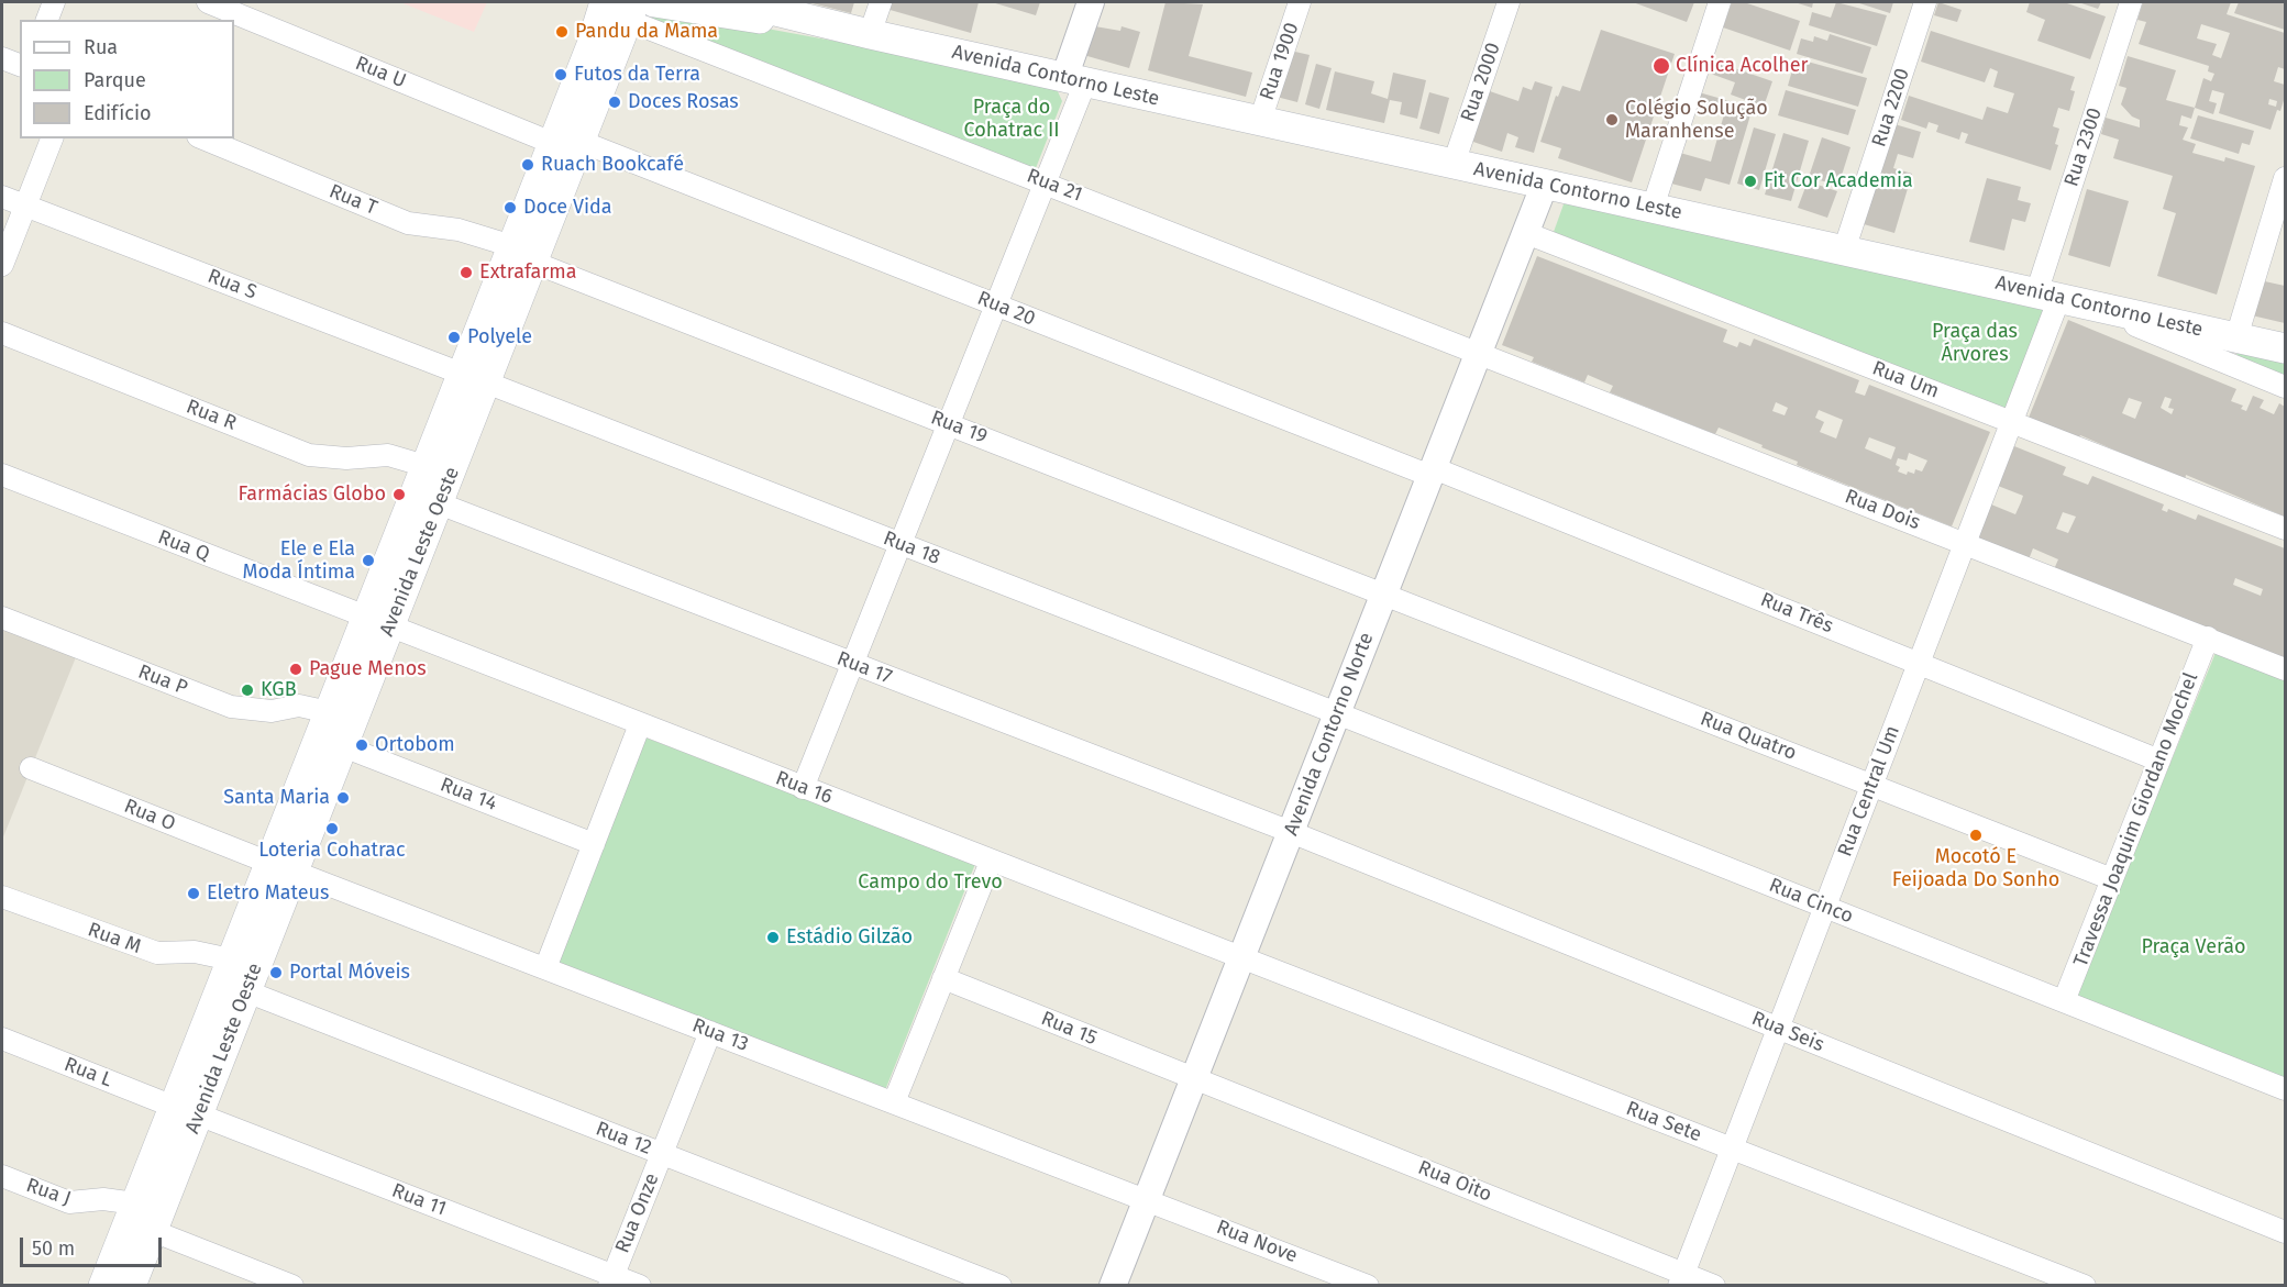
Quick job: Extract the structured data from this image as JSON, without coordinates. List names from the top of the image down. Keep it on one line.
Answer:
{"streets":{"main road":["Avenida Contorno Leste","Avenida Leste Oeste"],"street":["Rua 1900","Rua U","Rua 2000","Rua 2200","Rua 2300","Rua 21","Rua T","Rua S","Rua 20","Rua Um","Rua R","Rua 19","Rua Dois","Rua Q","Rua 18","Rua Três","Rua 17","Rua P","Avenida Contorno Norte","Rua Quatro","Rua 16","Rua Central Um","Rua 14","Rua O","Travessa Joaquim Giordano Mochel","Rua Cinco","Rua M","Rua 15","Rua Seis","Rua 13","Rua L","Rua Sete","Rua 12","Rua Oito","Rua J","Rua 11","Rua Onze","Rua Nove"]},"crossings":[["Rua 1900","Avenida Contorno Leste"],["Rua U","Rua 20"],["Rua U","Avenida Leste Oeste"],["Avenida Contorno Leste","Rua 2000"],["Avenida Contorno Leste","Rua 2200"],["Avenida Contorno Leste","Rua 2300"],["Avenida Contorno Leste","Avenida Contorno Norte"],["Avenida Contorno Leste","Rua Central Um"],["Rua 2300","Rua Central Um"],["Rua 21","Rua Dois"],["Rua 21","Avenida Leste Oeste"],["Rua 21","Avenida Contorno Norte"],["Rua T","Rua 19"],["Rua T","Avenida Leste Oeste"],["Rua S","Rua 18"],["Rua S","Avenida Leste Oeste"],["Rua 20","Avenida Leste Oeste"],["Rua 20","Rua Três"],["Rua 20","Avenida Contorno Norte"],["Rua Um","Avenida Contorno Norte"],["Rua Um","Rua Central Um"],["Rua R","Avenida Leste Oeste"],["Rua 19","Avenida Leste Oeste"],["Rua 19","Avenida Contorno Norte"],["Rua 19","Rua Quatro"],["Rua Dois","Avenida Contorno Norte"],["Rua Dois","Rua Central Um"],["Rua Dois","Travessa Joaquim Giordano Mochel"],["Rua Q","Avenida Leste Oeste"],["Rua Q","Rua 16"],["Rua 18","Avenida Leste Oeste"],["Rua 18","Avenida Contorno Norte"],["Rua 18","Rua Cinco"],["Avenida Leste Oeste","Rua 17"],["Avenida Leste Oeste","Rua P"],["Avenida Leste Oeste","Rua 16"],["Avenida Leste Oeste","Rua 14"],["Avenida Leste Oeste","Rua O"],["Avenida Leste Oeste","Rua M"],["Avenida Leste Oeste","Rua 13"],["Avenida Leste Oeste","Rua L"],["Avenida Leste Oeste","Rua 12"],["Avenida Leste Oeste","Rua J"],["Avenida Leste Oeste","Rua 11"],["Rua Três","Avenida Contorno Norte"],["Rua Três","Rua Central Um"],["Rua Três","Travessa Joaquim Giordano Mochel"],["Rua 17","Avenida Contorno Norte"],["Rua 17","Rua Seis"],["Avenida Contorno Norte","Rua Quatro"],["Avenida Contorno Norte","Rua 16"],["Avenida Contorno Norte","Rua Cinco"],["Avenida Contorno Norte","Rua 15"],["Avenida Contorno Norte","Rua Seis"],["Avenida Contorno Norte","Rua 13"],["Avenida Contorno Norte","Rua Sete"],["Avenida Contorno Norte","Rua Oito"],["Avenida Contorno Norte","Rua Nove"],["Rua Quatro","Rua Central Um"],["Rua Quatro","Travessa Joaquim Giordano Mochel"],["Rua 16","Rua Sete"],["Rua Central Um","Rua Cinco"],["Rua Central Um","Rua Seis"],["Rua Central Um","Rua Sete"],["Rua Central Um","Rua Oito"],["Rua O","Rua 13"],["Travessa Joaquim Giordano Mochel","Rua Cinco"],["Rua 15","Rua Oito"],["Rua 13","Rua Onze"],["Rua 13","Rua Nove"],["Rua L","Rua 11"],["Rua 12","Rua Onze"],["Rua 11","Rua Onze"]],"parks":["Praça do Cohatrac II","Praça das Árvores","Campo do Trevo","Praça Verão"],"places":["Pandu da Mama","Clínica Acolher","Futos da Terra","Doces Rosas","Colégio Solução Maranhense","Ruach Bookcafé","Fit Cor Academia","Doce Vida","Extrafarma","Polyele","Farmácias Globo","Ele e Ela Moda Íntima","Pague Menos","KGB","Ortobom","Santa Maria","Loteria Cohatrac","Mocotó E Feijoada Do Sonho","Eletro Mateus","Estádio Gilzão","Portal Móveis"],"legend":["Rua","Parque","Edifício"],"scale_bar":"50 m"}
